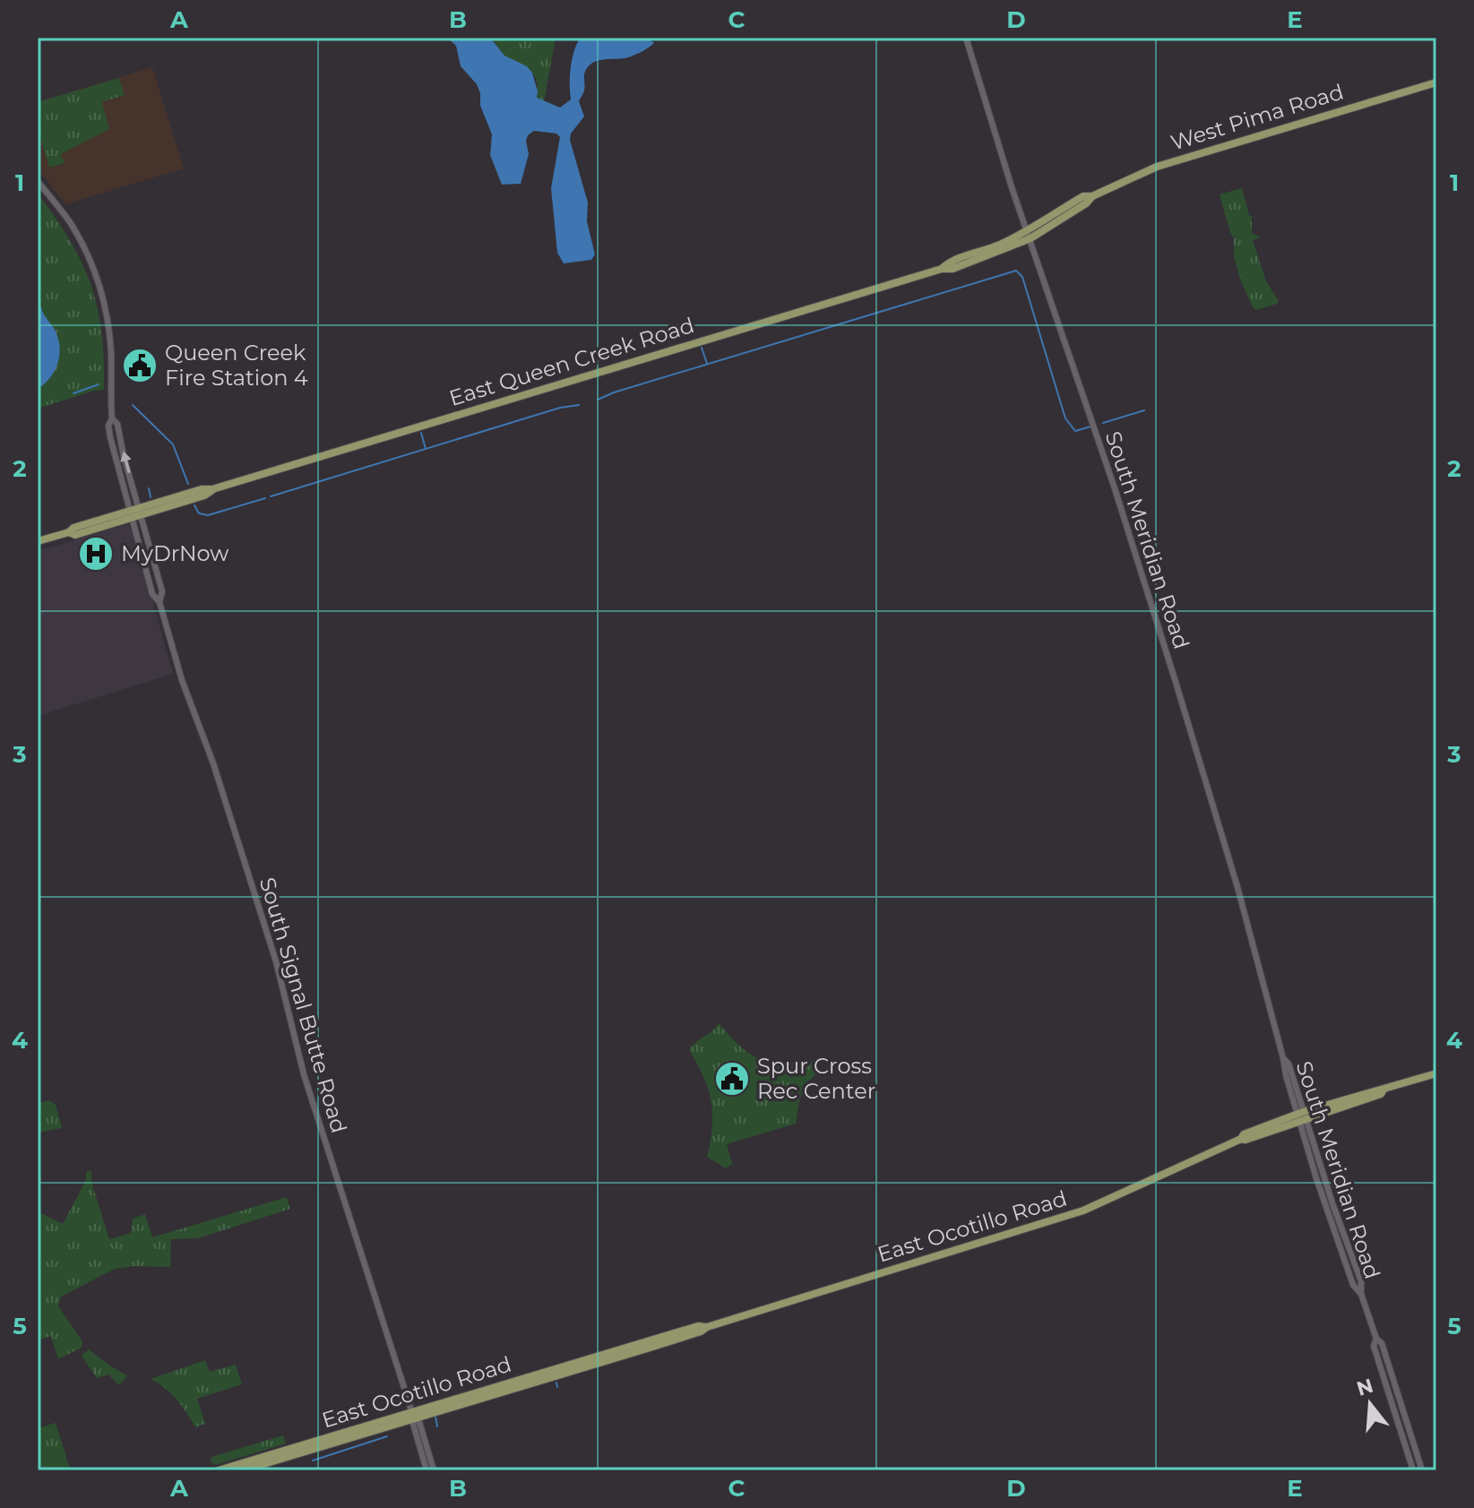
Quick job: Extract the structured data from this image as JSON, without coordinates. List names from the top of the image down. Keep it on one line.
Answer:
{"streets":{"main road":["West Pima Road","East Queen Creek Road","East Ocotillo Road"],"street":["South Meridian Road","South Signal Butte Road"]},"crossings":[["West Pima Road","East Queen Creek Road"],["West Pima Road","South Meridian Road"],["East Queen Creek Road","South Meridian Road"],["East Queen Creek Road","South Signal Butte Road"],["South Meridian Road","East Ocotillo Road"],["South Signal Butte Road","East Ocotillo Road"]],"places":{"public building":["Queen Creek Fire Station 4","Spur Cross Rec Center"],"hospital":["MyDrNow"]},"north":"top","grid":{"columns":["A","B","C","D","E"],"rows":["1","2","3","4","5"]}}
